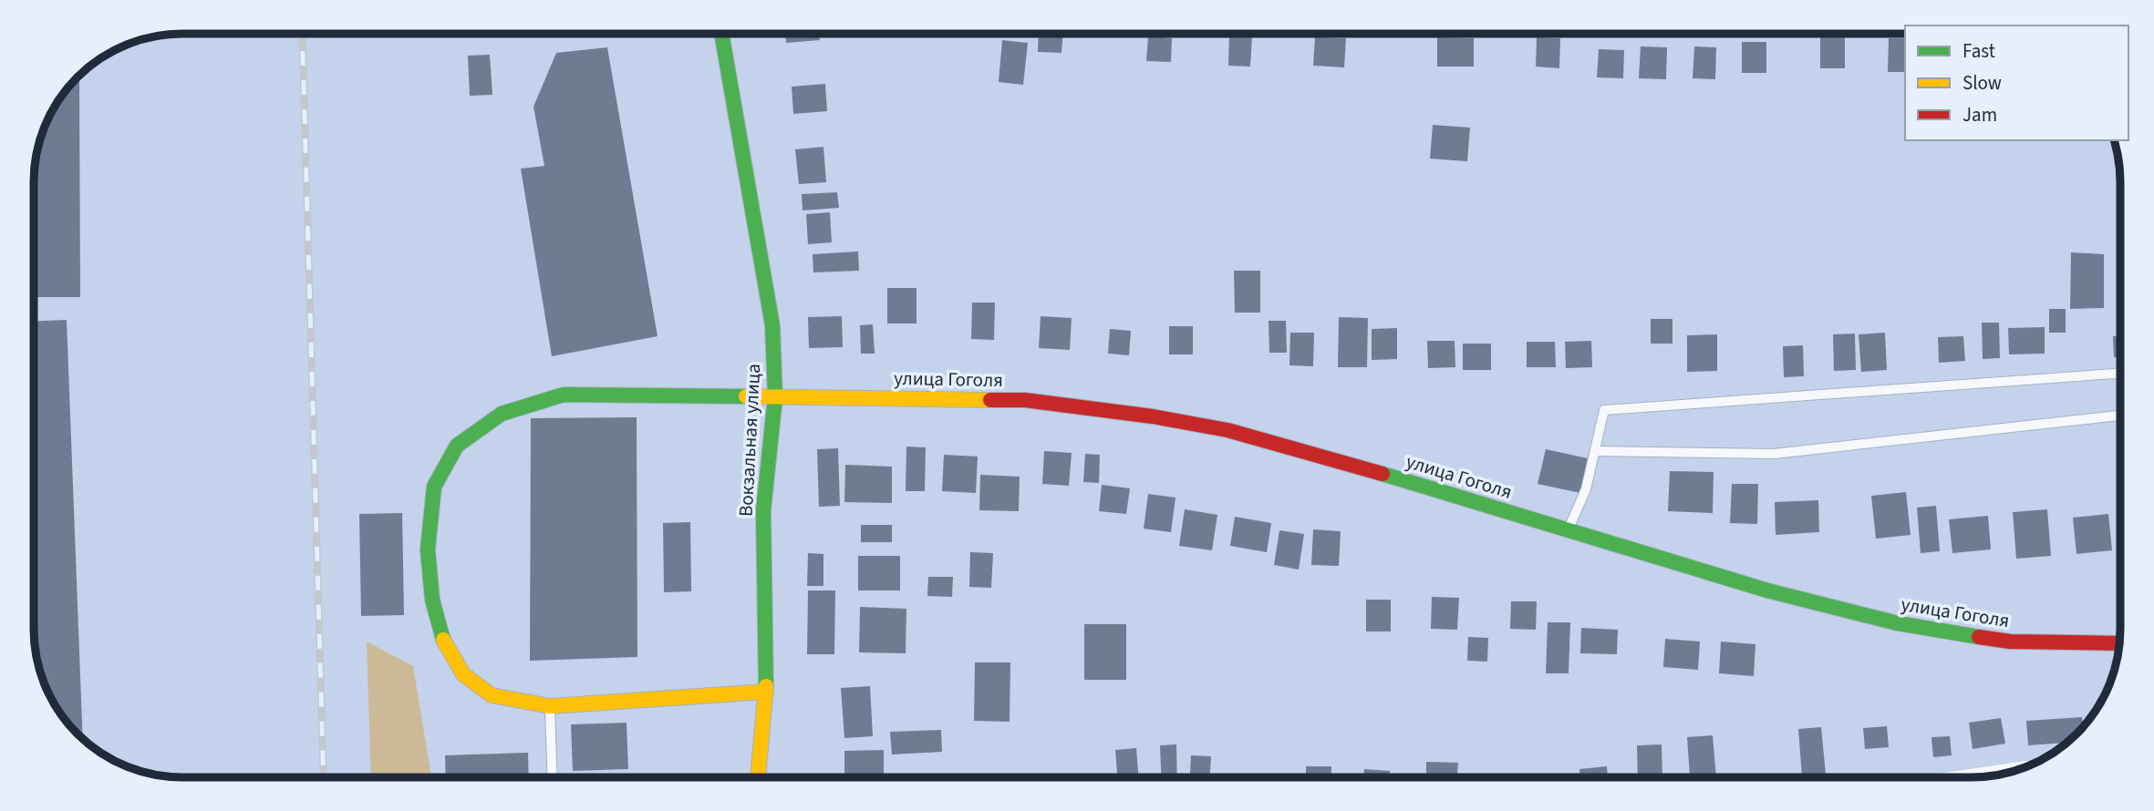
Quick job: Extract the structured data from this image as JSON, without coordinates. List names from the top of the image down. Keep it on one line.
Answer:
{"streets":{"main road":["улица Гоголя","Вокзальная улица"]},"crossings":[["улица Гоголя","Вокзальная улица"]],"legend":["Fast","Slow","Jam"]}
